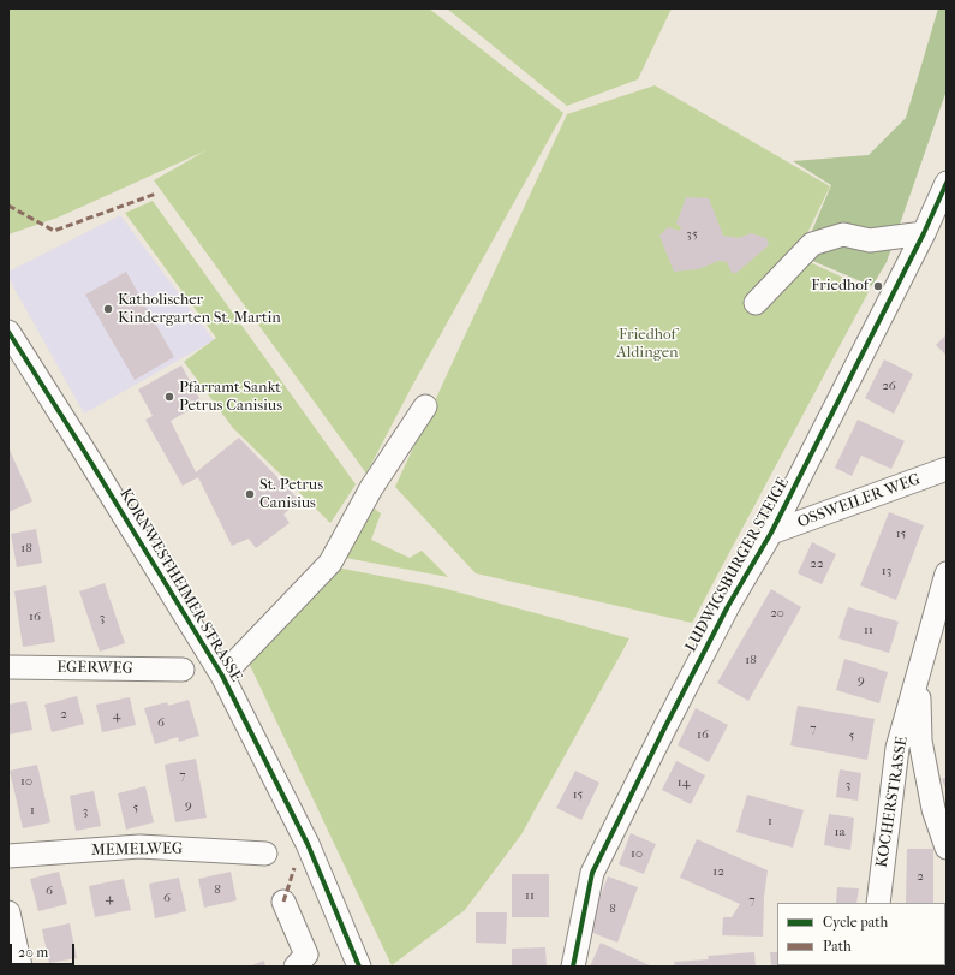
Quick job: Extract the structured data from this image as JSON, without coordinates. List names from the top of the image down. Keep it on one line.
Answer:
{"streets":{"street":["OSSWEILER WEG","LUDWIGSBURGER STEIGE","KORNWESTHEIMER STRASSE","EGERWEG","KOCHERSTRASSE","MEMELWEG"]},"crossings":[["OSSWEILER WEG","LUDWIGSBURGER STEIGE"]],"parks":["Friedhof Aldingen"],"places":["Friedhof","Katholischer Kindergarten St. Martin","Pfarramt Sankt Petrus Canisius","St. Petrus Canisius"],"house_numbers":["35","26","15","18","22","13","20","16","3","11","18","9","2","4","6","7","16","5","7","10","14","3","15","9","5","1","3","1","1a","10","12","2","8","6","11","4","6","7","8"],"legend":["Cycle path","Path"],"scale_bar":"20 m"}
